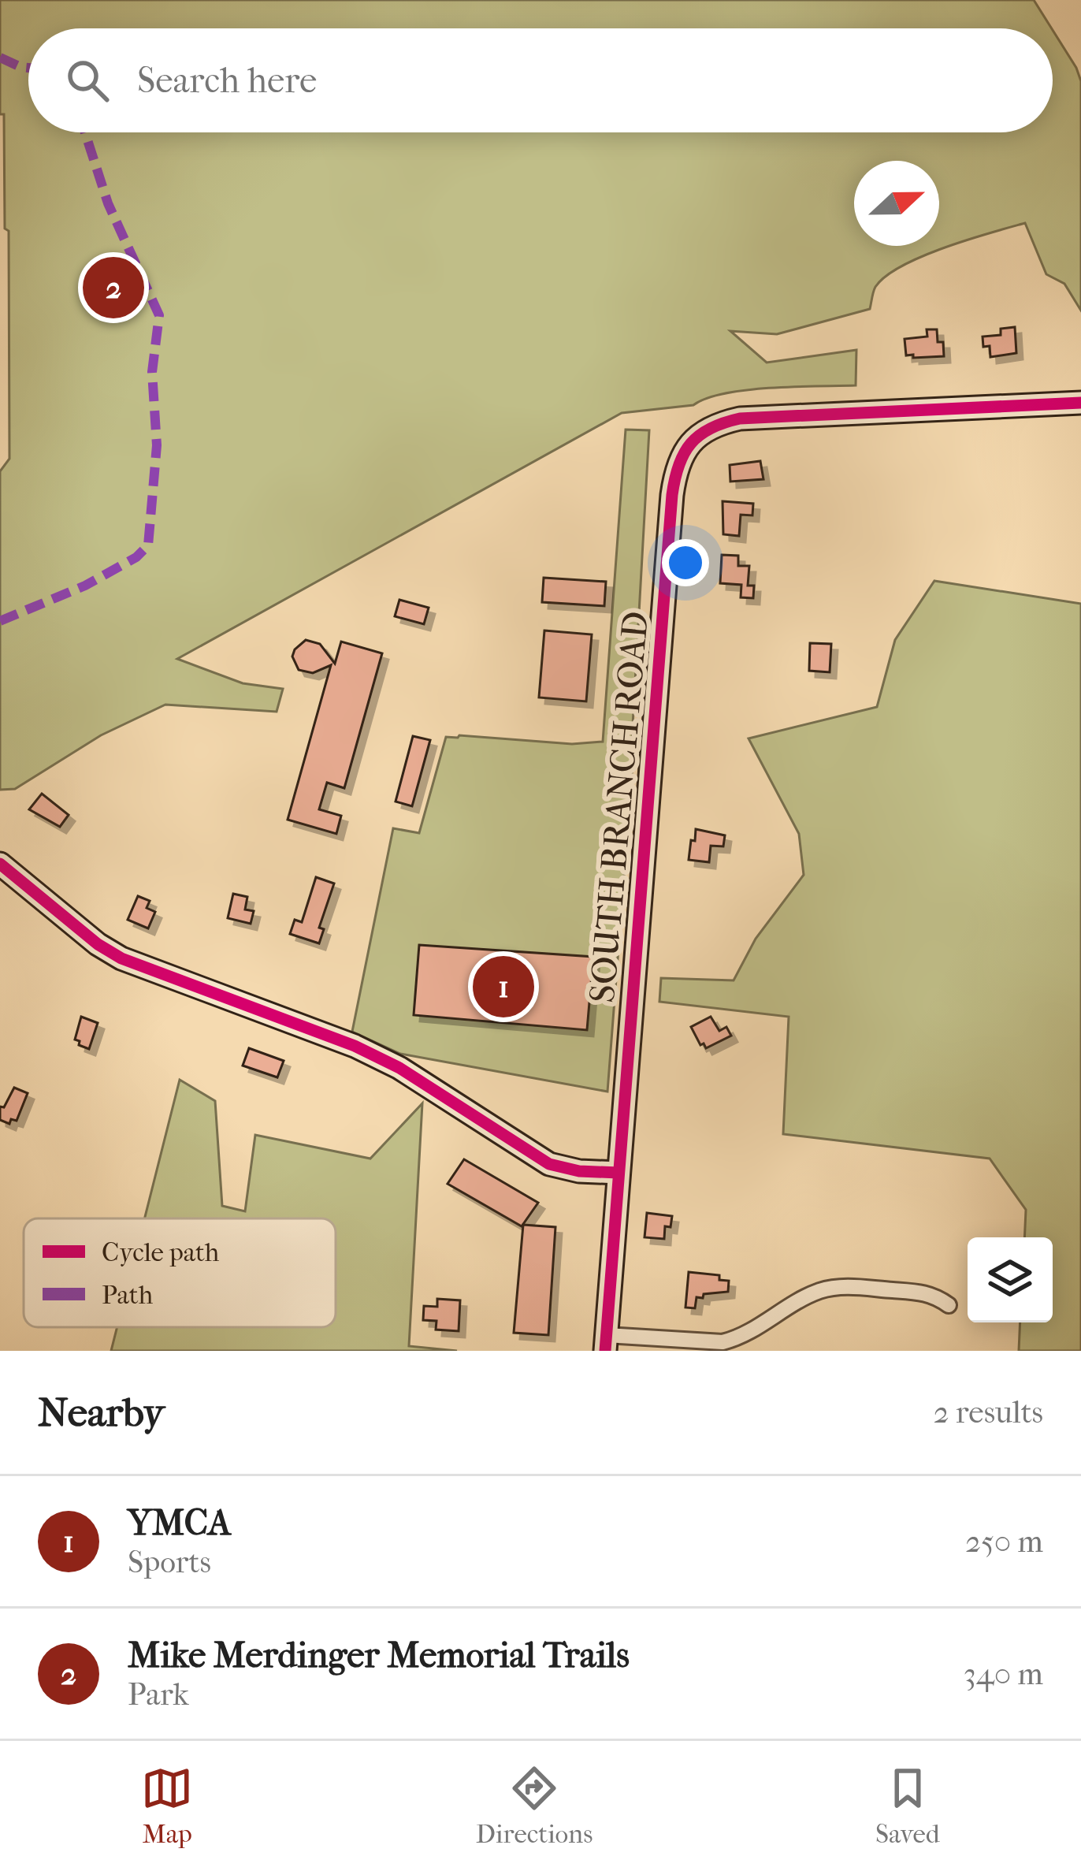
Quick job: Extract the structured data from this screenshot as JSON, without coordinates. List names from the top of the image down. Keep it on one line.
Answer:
{"streets":{"street":["SOUTH BRANCH ROAD"]},"legend":["Cycle path","Path"],"north":"right","page":{"search":"Search here","pins":["2","1"],"heading":["Nearby","2 results"],"list":[{"mark":"1","name":"YMCA","note":"Sports","value":"250 m"},{"mark":"2","name":"Mike Merdinger Memorial Trails","note":"Park","value":"340 m"}],"nav":["Map","Directions","Saved"]}}
